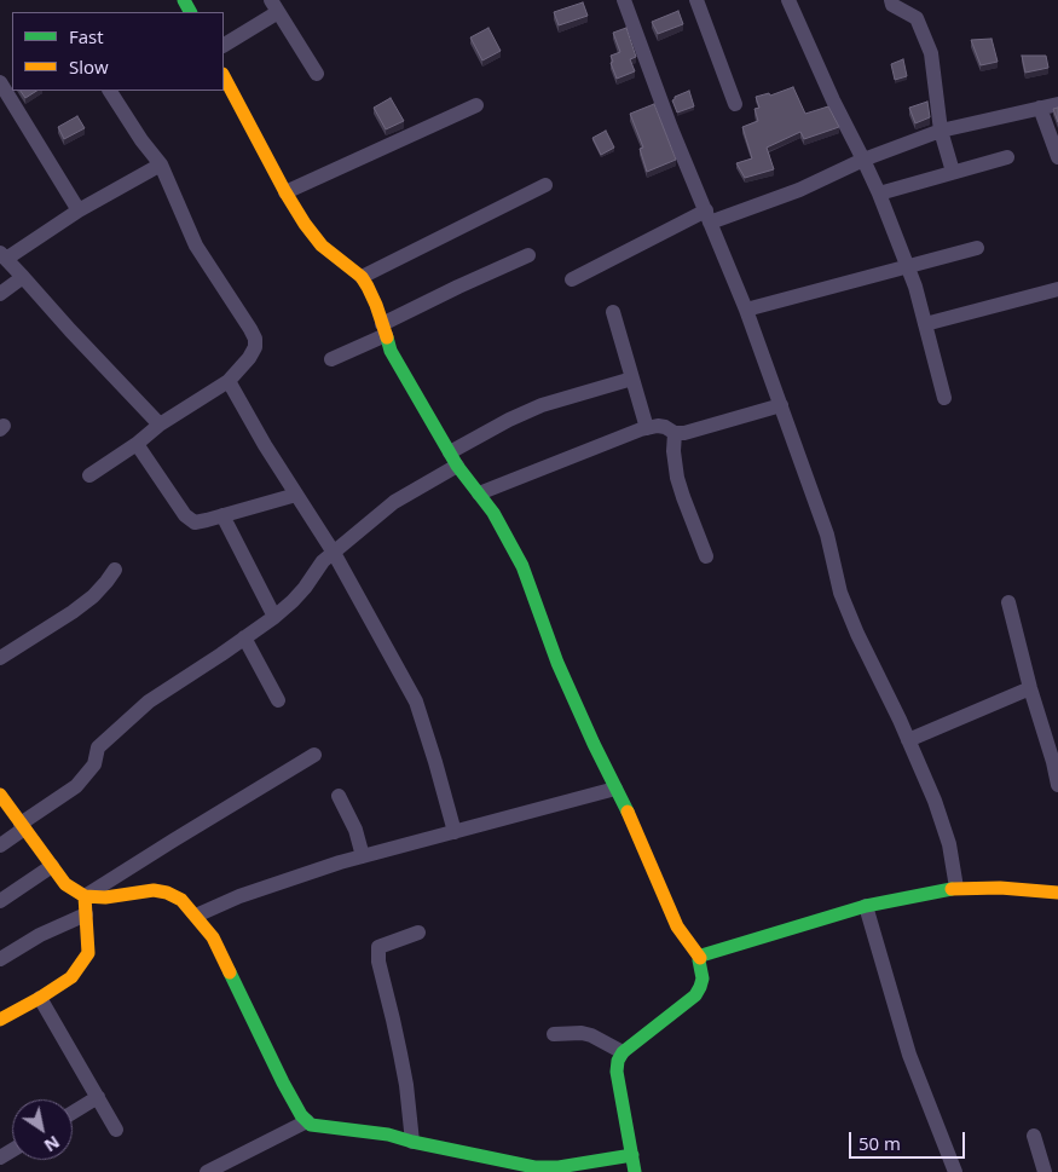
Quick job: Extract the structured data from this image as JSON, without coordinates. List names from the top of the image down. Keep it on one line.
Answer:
{"legend":["Fast","Slow"],"scale_bar":"50 m","north":"bottom right"}
